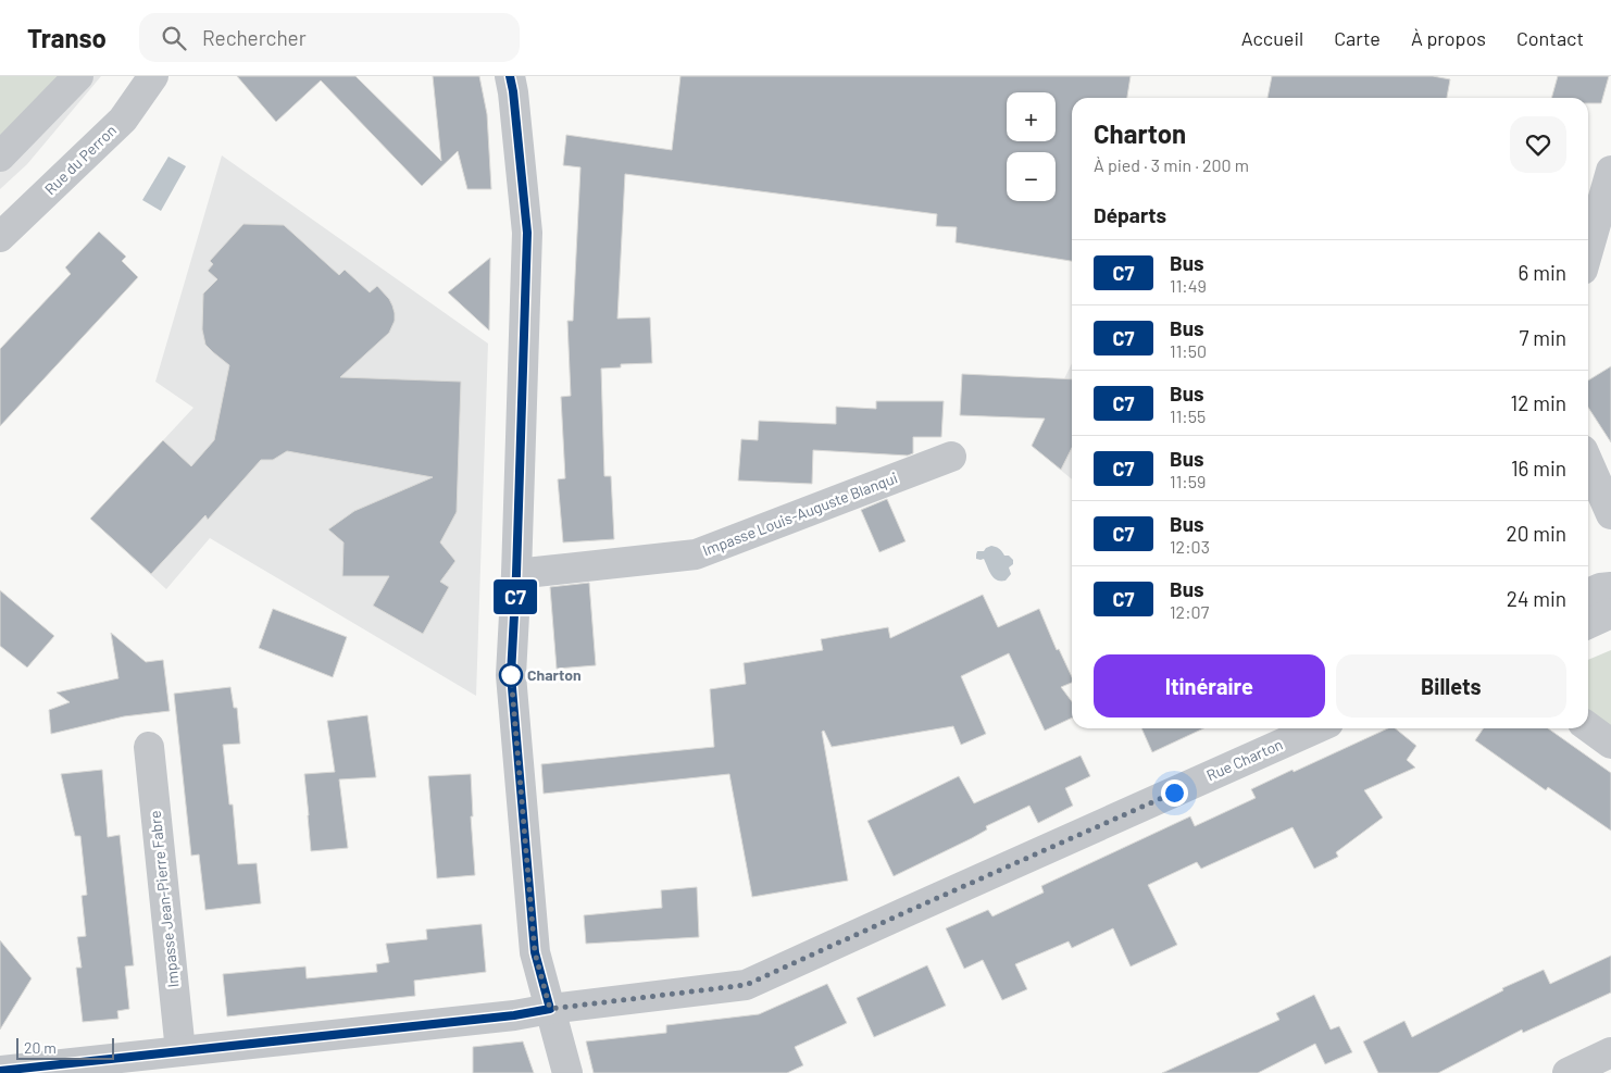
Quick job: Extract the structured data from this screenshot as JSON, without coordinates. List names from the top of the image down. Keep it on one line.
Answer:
{"streets":{"street":["Rue du Perron","Impasse Louis-Auguste Blanqui","Rue Charton","Impasse Jean-Pierre Fabre"]},"crossings":[["Rue Charton","Impasse Jean-Pierre Fabre"]],"places":["Charton"],"lines":["bus line C7"],"scale_bar":"20 m","page":{"header":"Transo","search":"Rechercher","nav":["Accueil","Carte","À propos","Contact"],"on_map":"C7","map_buttons":["+","−"],"heading":[["Charton","À pied · 3 min · 200 m"],"Départs"],"list":[{"mark":"C7","name":"Bus","note":"11:49","value":"6 min"},{"mark":"C7","name":"Bus","note":"11:50","value":"7 min"},{"mark":"C7","name":"Bus","note":"11:55","value":"12 min"},{"mark":"C7","name":"Bus","note":"11:59","value":"16 min"},{"mark":"C7","name":"Bus","note":"12:03","value":"20 min"},{"mark":"C7","name":"Bus","note":"12:07","value":"24 min"}],"buttons":["Itinéraire","Billets"],"scale":"20 m"}}
